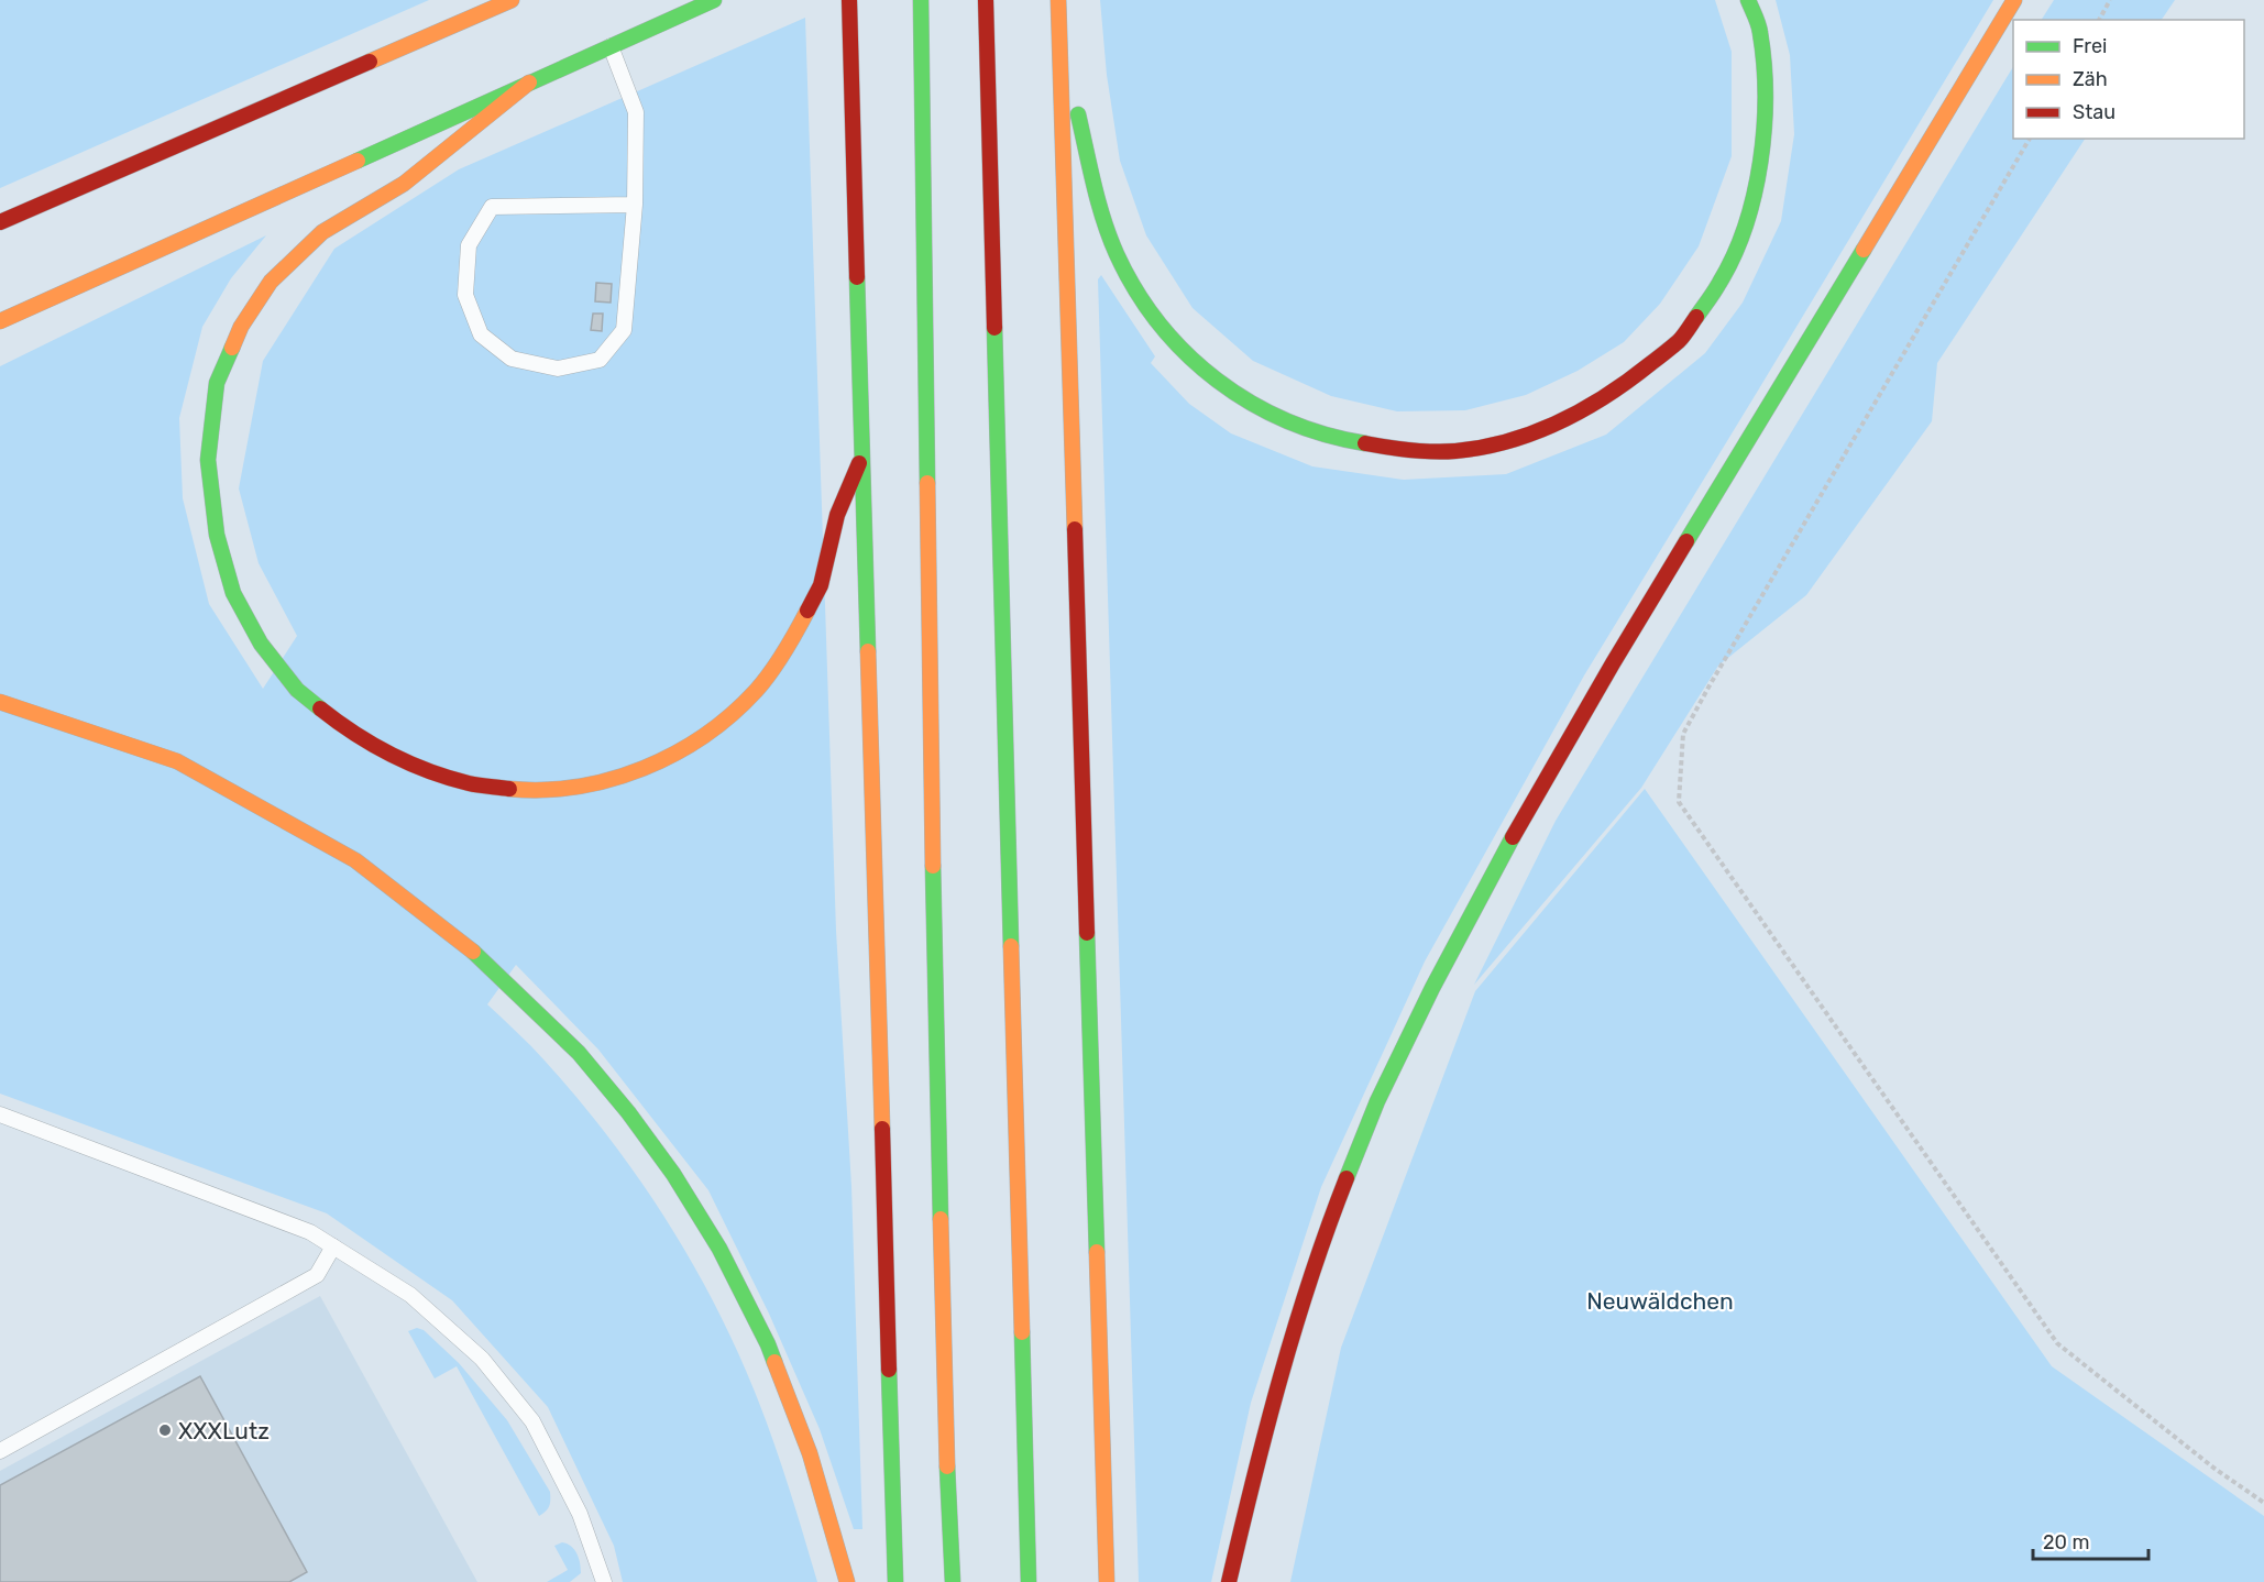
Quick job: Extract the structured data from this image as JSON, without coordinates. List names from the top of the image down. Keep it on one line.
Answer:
{"parks":["Neuwäldchen"],"places":["XXXLutz"],"legend":["Frei","Zäh","Stau"],"scale_bar":"20 m"}
